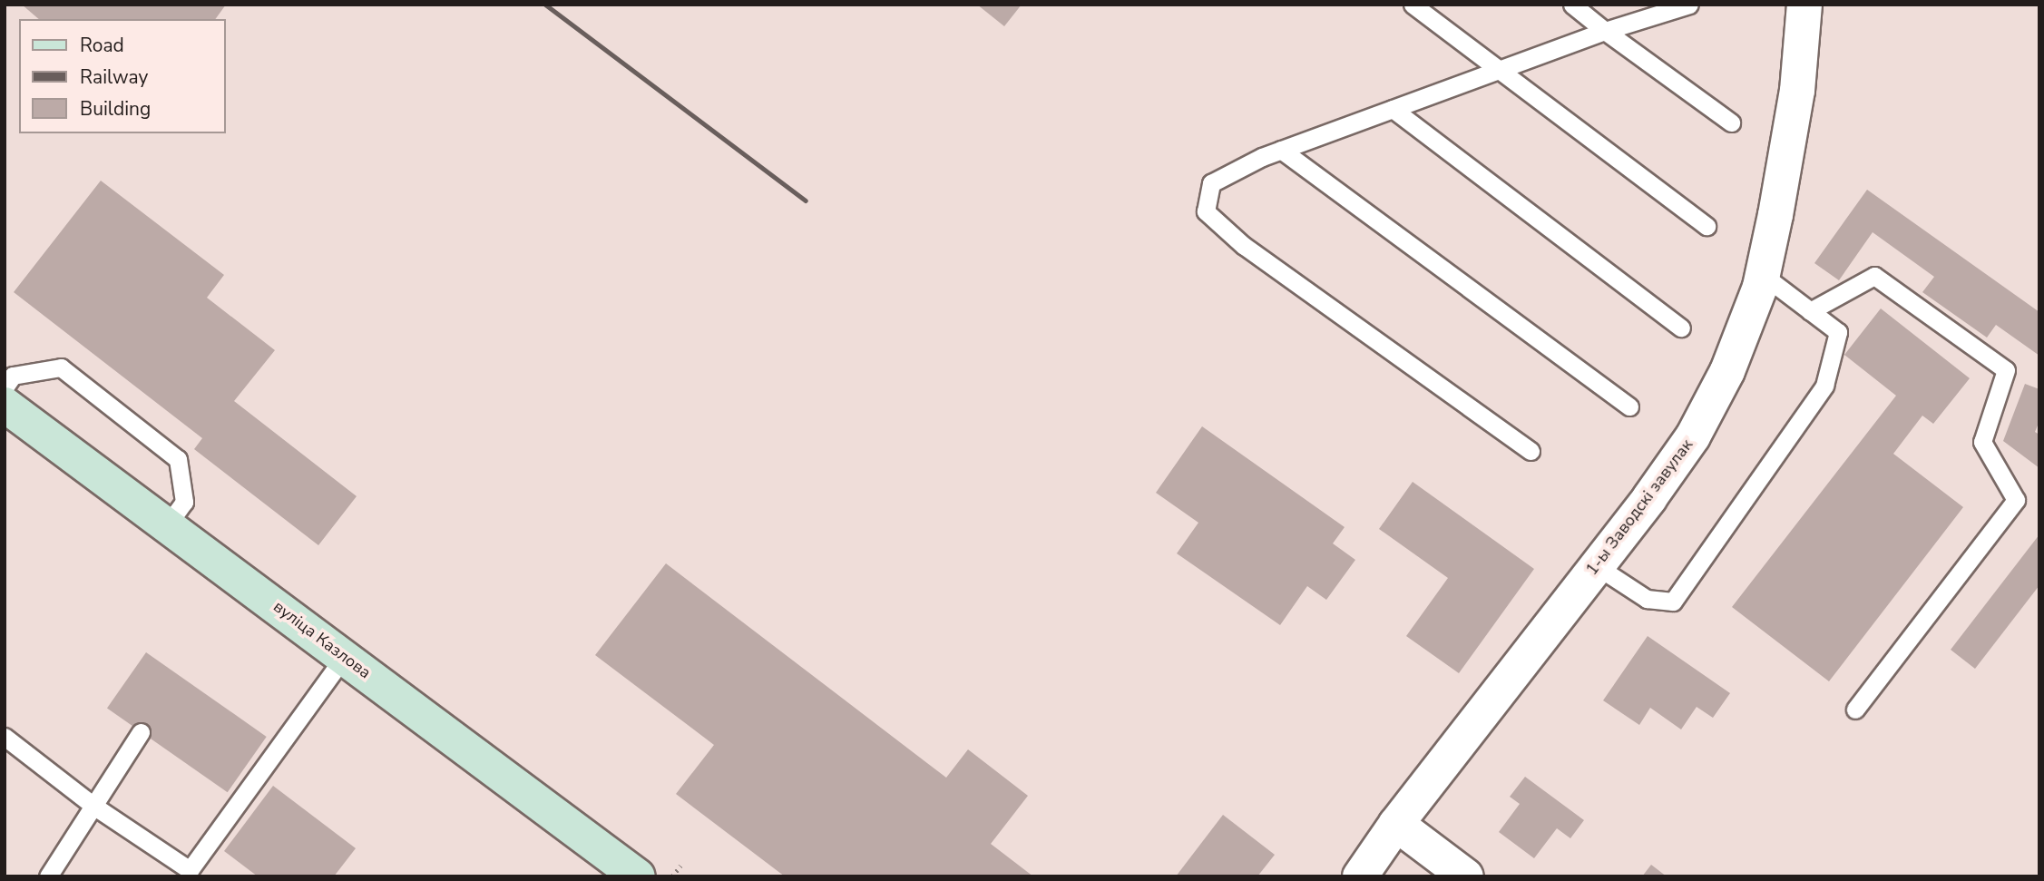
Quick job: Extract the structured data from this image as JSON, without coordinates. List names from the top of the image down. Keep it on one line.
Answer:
{"streets":{"main road":["вуліца Казлова"],"street":["1-ы Заводскі завулак"]},"legend":["Road","Railway","Building"]}
